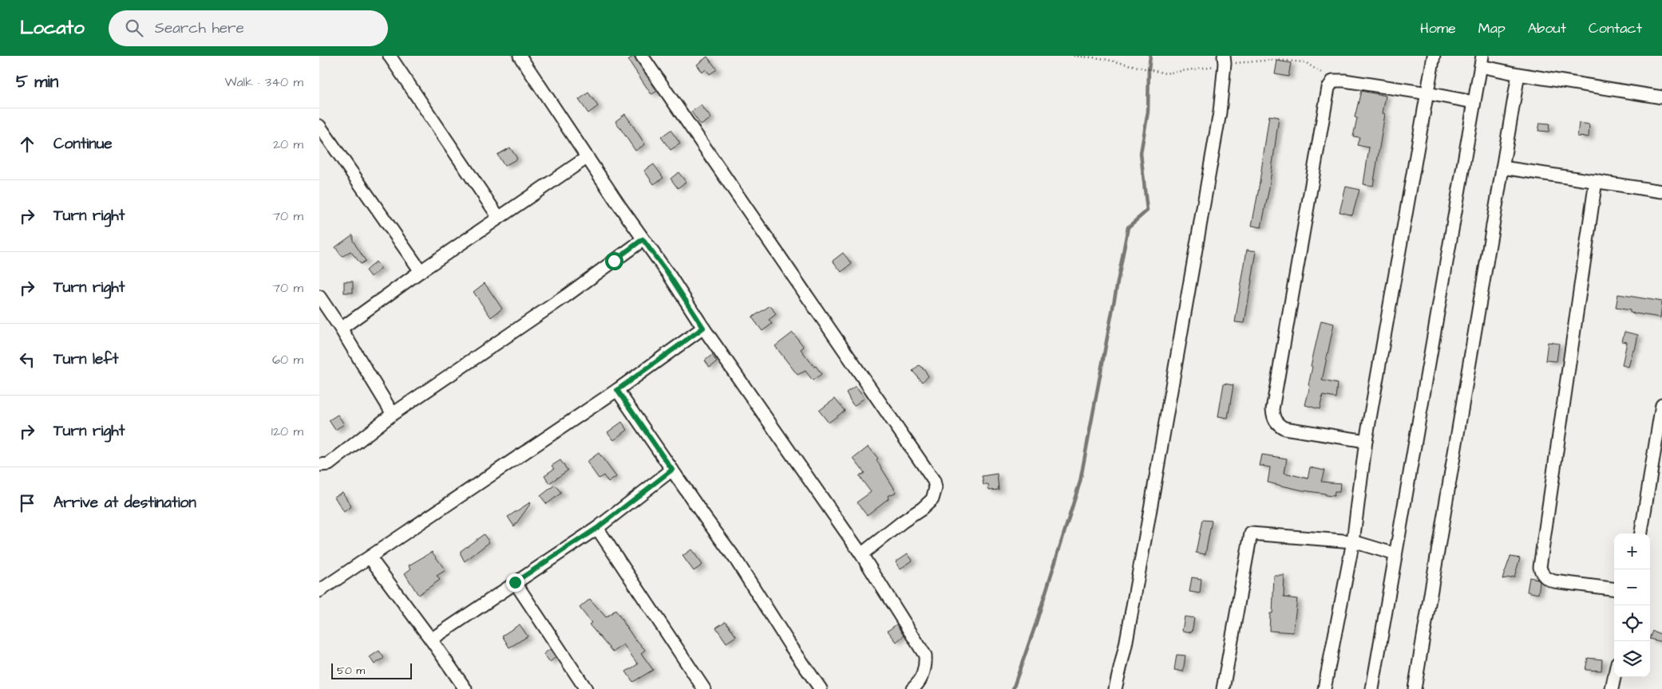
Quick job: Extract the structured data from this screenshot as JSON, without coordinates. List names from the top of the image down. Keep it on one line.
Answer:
{"scale_bar":"50 m","page":{"header":"Locato","search":"Search here","nav":["Home","Map","About","Contact"],"heading":["5 min","Walk · 340 m"],"list":[["Continue","20 m"],["Turn right","70 m"],["Turn right","70 m"],["Turn left","60 m"],["Turn right","120 m"],"Arrive at destination"],"map_buttons":["+","−"],"scale":"50 m"}}
